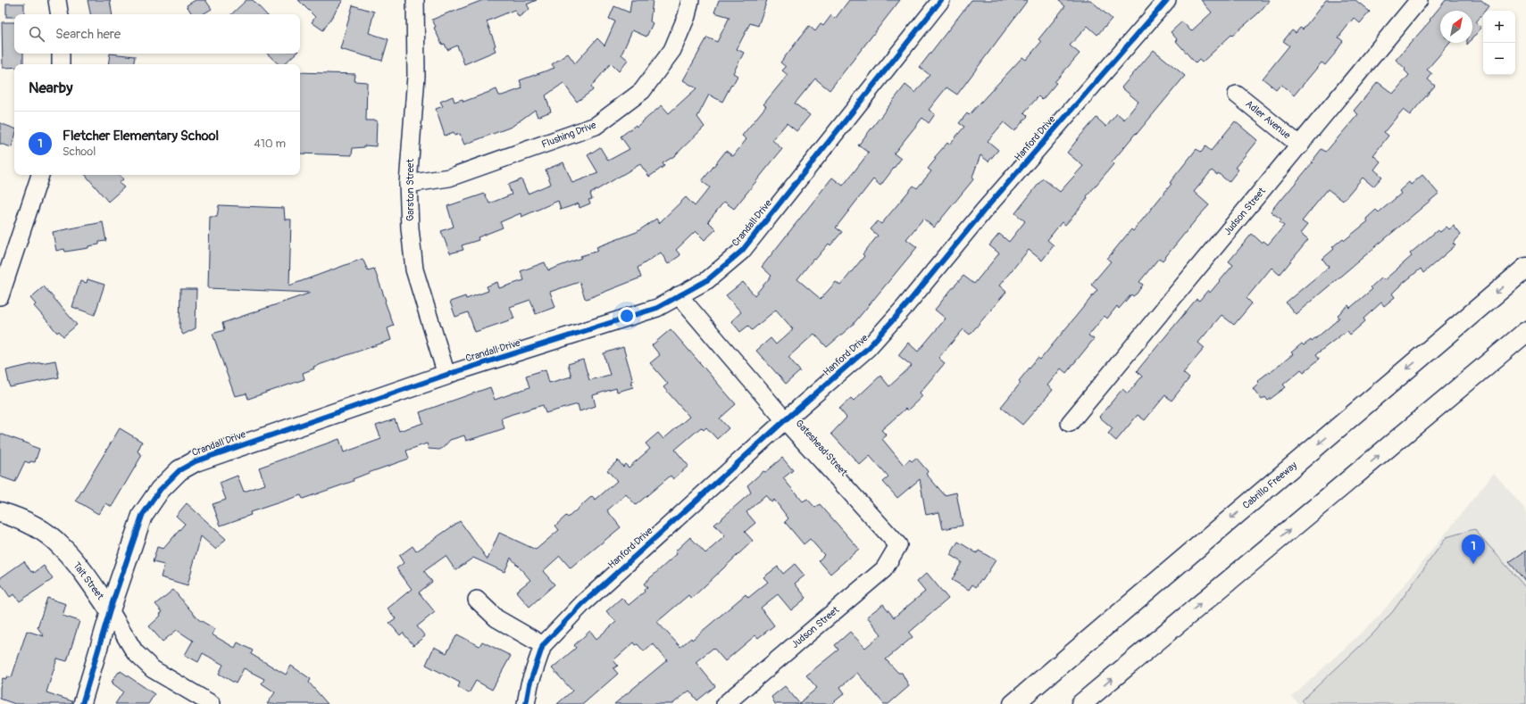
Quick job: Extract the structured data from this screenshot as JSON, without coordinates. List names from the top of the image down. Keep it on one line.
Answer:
{"streets":{"main road":["Crandall Drive","Cabrillo Freeway","Tait Street"],"street":["Adler Avenue","Flushing Drive","Hanford Drive","Garston Street","Judson Street","Gateshead Street"]},"crossings":[["Adler Avenue","Judson Street"],["Flushing Drive","Garston Street"],["Hanford Drive","Gateshead Street"],["Garston Street","Crandall Drive"],["Judson Street","Gateshead Street"],["Crandall Drive","Gateshead Street"],["Crandall Drive","Tait Street"]],"north":"top right","page":{"map_buttons":["+","−"],"search":"Search here","heading":"Nearby","list":[{"mark":"1","name":"Fletcher Elementary School","note":"School","value":"410 m"}],"pins":"1"}}
